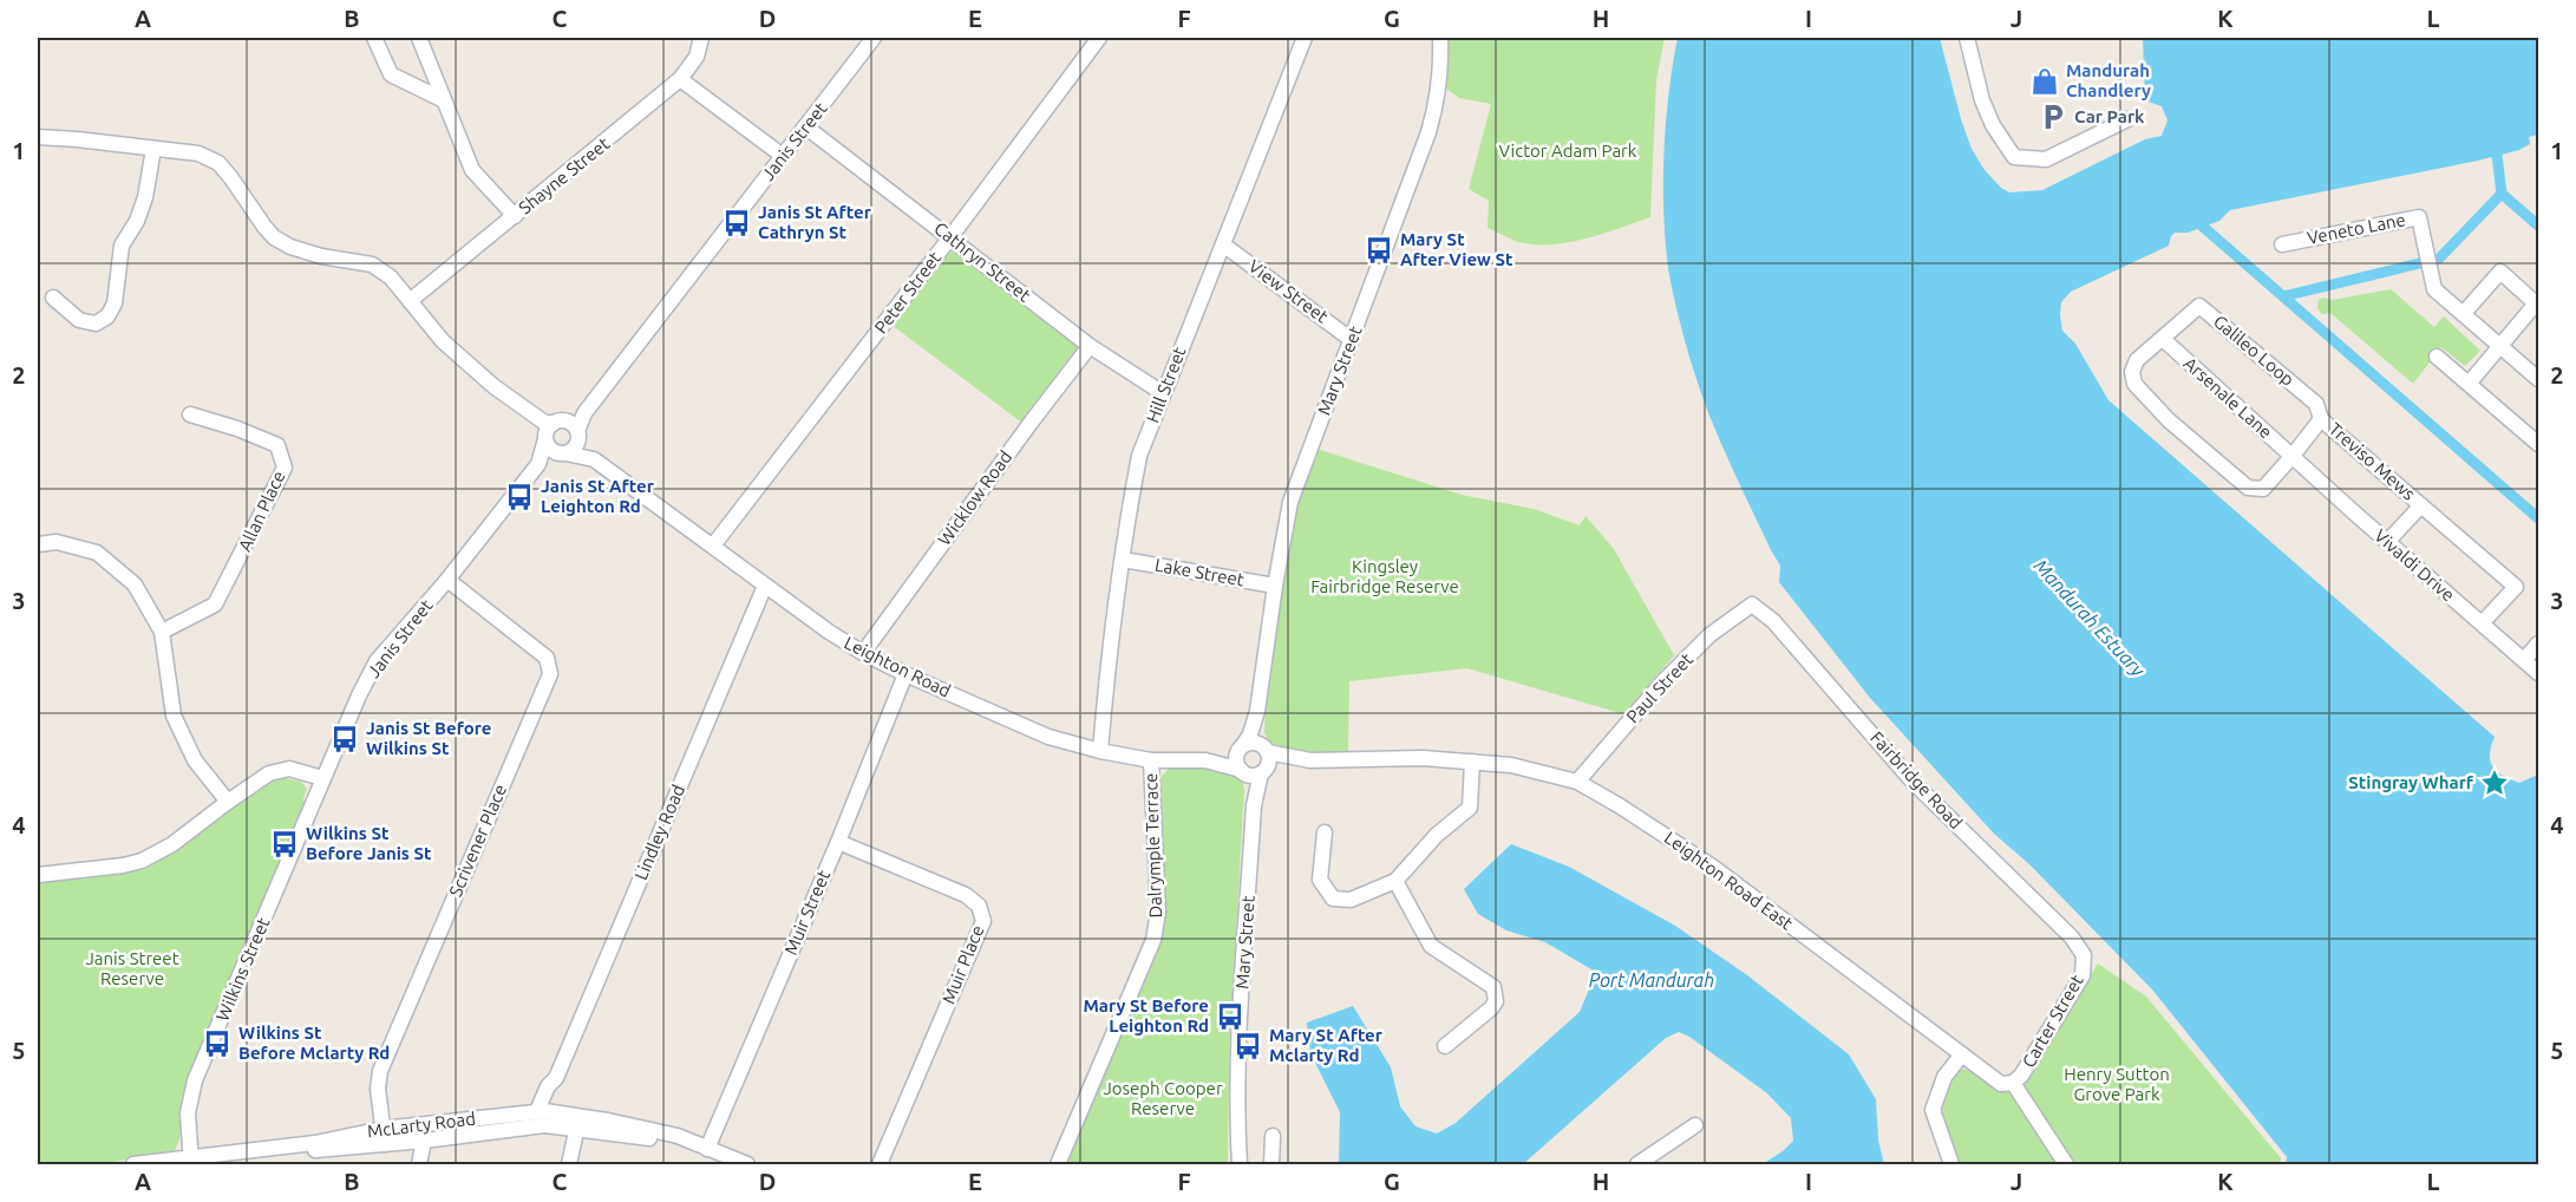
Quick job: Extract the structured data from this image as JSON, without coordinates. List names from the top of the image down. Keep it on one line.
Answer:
{"streets":{"street":["Janis Street","Shayne Street","Veneto Lane","Cathryn Street","View Street","Peter Street","Galileo Loop","Mary Street","Hill Street","Arsenale Lane","Treviso Mews","Wicklow Road","Allan Place","Vivaldi Drive","Lake Street","Leighton Road","Paul Street","Fairbridge Road","Lindley Road","Scrivener Place","Dalrymple Terrace","Leighton Road East","Muir Street","Muir Place","Wilkins Street","Carter Street","McLarty Road"]},"crossings":[["Janis Street","Cathryn Street"],["Janis Street","Leighton Road"],["Janis Street","Scrivener Place"],["Janis Street","Wilkins Street"],["Cathryn Street","Peter Street"],["Cathryn Street","Hill Street"],["Cathryn Street","Wicklow Road"],["View Street","Mary Street"],["View Street","Hill Street"],["Peter Street","Leighton Road"],["Galileo Loop","Arsenale Lane"],["Galileo Loop","Treviso Mews"],["Galileo Loop","Vivaldi Drive"],["Mary Street","Lake Street"],["Mary Street","Leighton Road"],["Mary Street","Leighton Road East"],["Hill Street","Lake Street"],["Hill Street","Leighton Road"],["Arsenale Lane","Vivaldi Drive"],["Treviso Mews","Vivaldi Drive"],["Wicklow Road","Leighton Road"],["Leighton Road","Lindley Road"],["Leighton Road","Dalrymple Terrace"],["Leighton Road","Leighton Road East"],["Leighton Road","Muir Street"],["Paul Street","Fairbridge Road"],["Paul Street","Leighton Road East"],["Fairbridge Road","Carter Street"],["Lindley Road","McLarty Road"],["Scrivener Place","McLarty Road"],["Leighton Road East","Carter Street"],["Muir Street","Muir Place"],["Muir Street","McLarty Road"],["Wilkins Street","McLarty Road"]],"water":["Mandurah Estuary","Port Mandurah"],"parks":["Victor Adam Park","Kingsley Fairbridge Reserve","Janis Street Reserve","Henry Sutton Grove Park","Joseph Cooper Reserve"],"places":{"shop":["Mandurah Chandlery"],"parking":["Car Park"],"bus stop":["Janis St After Cathryn St","Mary St After View St","Janis St After Leighton Rd","Janis St Before Wilkins St","Wilkins St Before Janis St","Mary St Before Leighton Rd","Wilkins St Before Mclarty Rd","Mary St After Mclarty Rd"],"place":["Stingray Wharf"]},"grid":{"columns":["A","B","C","D","E","F","G","H","I","J","K","L"],"rows":["1","2","3","4","5"]}}
